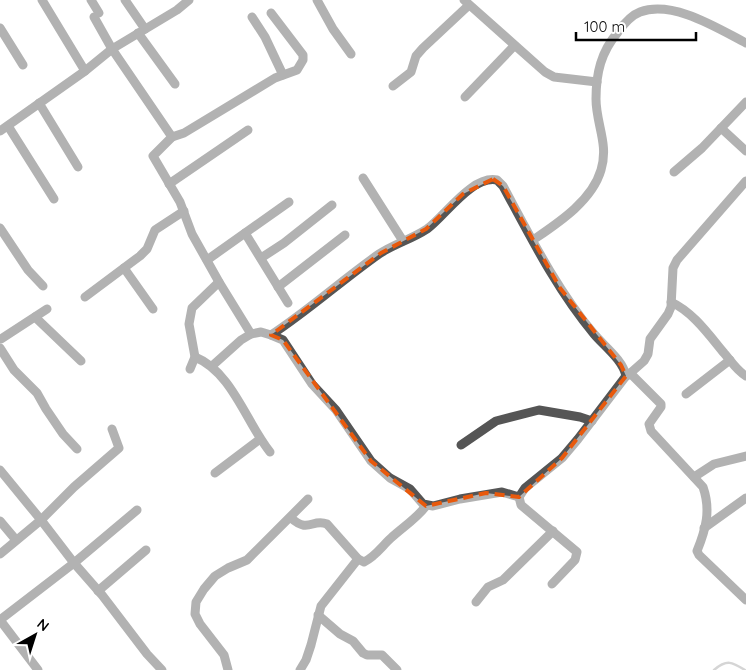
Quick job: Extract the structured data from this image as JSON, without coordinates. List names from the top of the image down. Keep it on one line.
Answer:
{"scale_bar":"100 m","north":"top right"}
